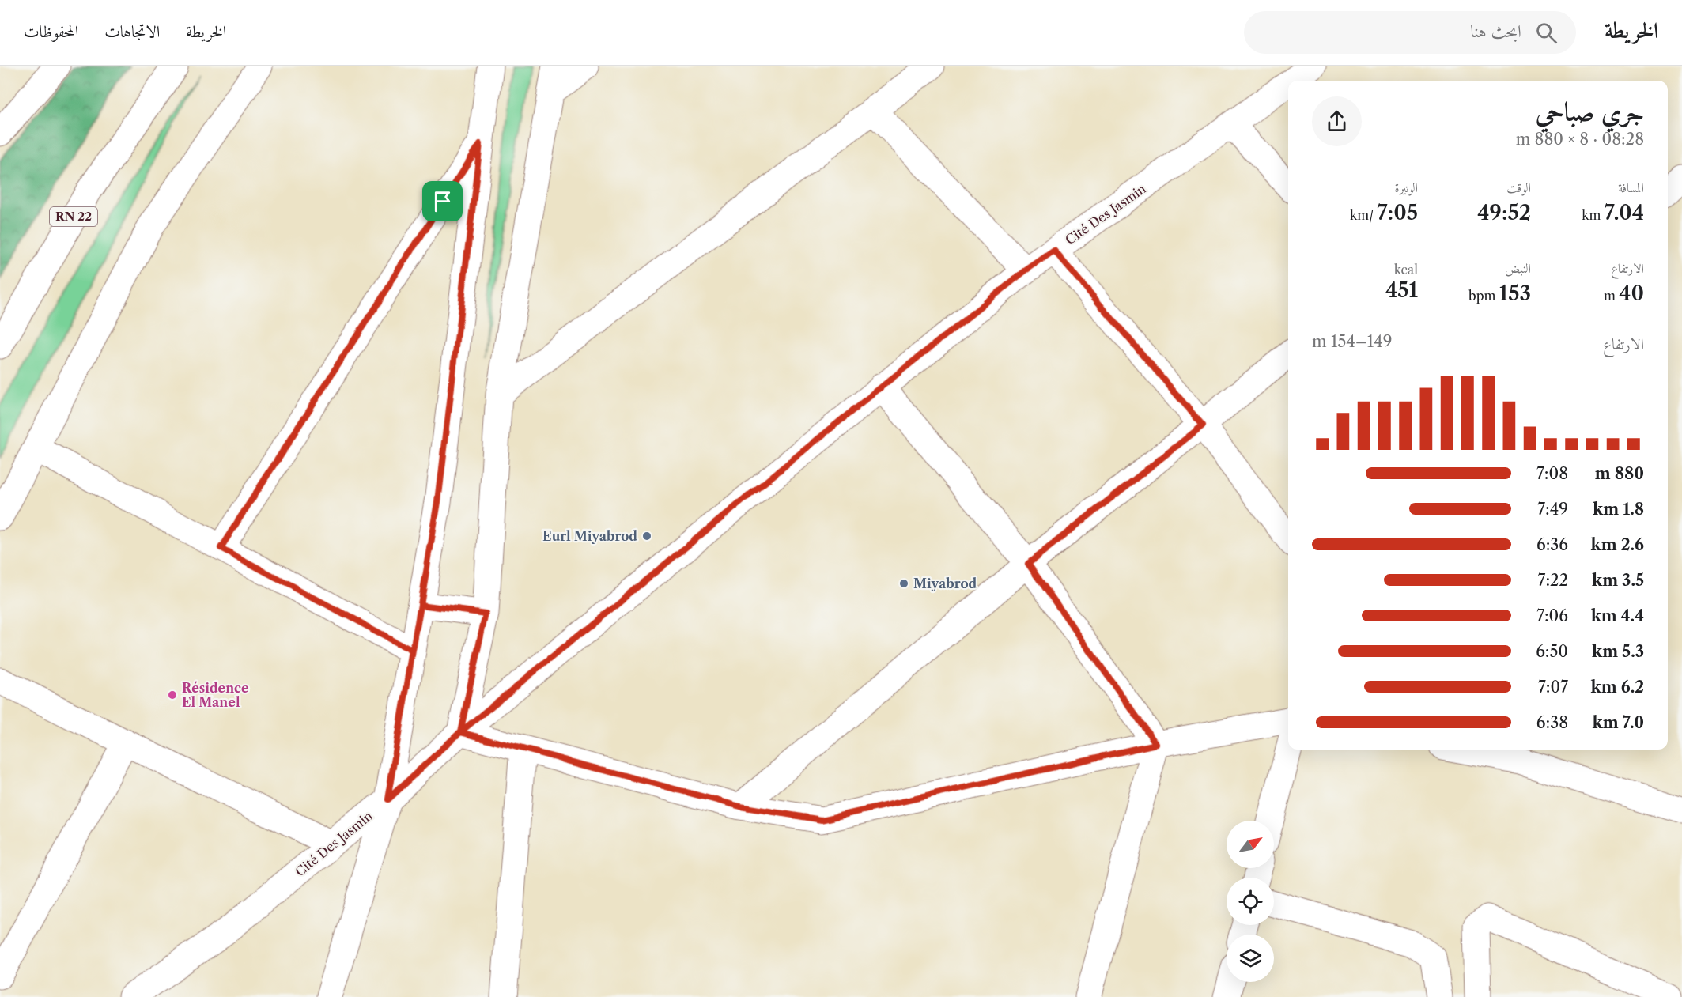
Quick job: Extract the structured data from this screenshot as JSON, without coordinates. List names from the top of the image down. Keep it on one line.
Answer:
{"streets":{"street":["Cité Des Jasmin","RN 22"]},"places":["Eurl Miyabrod","Miyabrod","Résidence El Manel"],"north":"top right","page":{"header":"الخريطة","search":"ابحث هنا","nav":["الخريطة","الاتجاهات","المحفوظات"],"heading":["جري صباحي","08:28 · 8 × 880 m"],"stats":[["المسافة","7.04 km"],["الوقت","49:52"],["الوتيرة","7:05 /km"],["الارتفاع","40 m"],["النبض","153 bpm"],["kcal","451"]],"chart":["الارتفاع","149–154 m"],"list":[{"name":"880 m","note":"7:08"},{"name":"1.8 km","note":"7:49"},{"name":"2.6 km","note":"6:36"},{"name":"3.5 km","note":"7:22"},{"name":"4.4 km","note":"7:06"},{"name":"5.3 km","note":"6:50"},{"name":"6.2 km","note":"7:07"},{"name":"7.0 km","note":"6:38"}]}}
